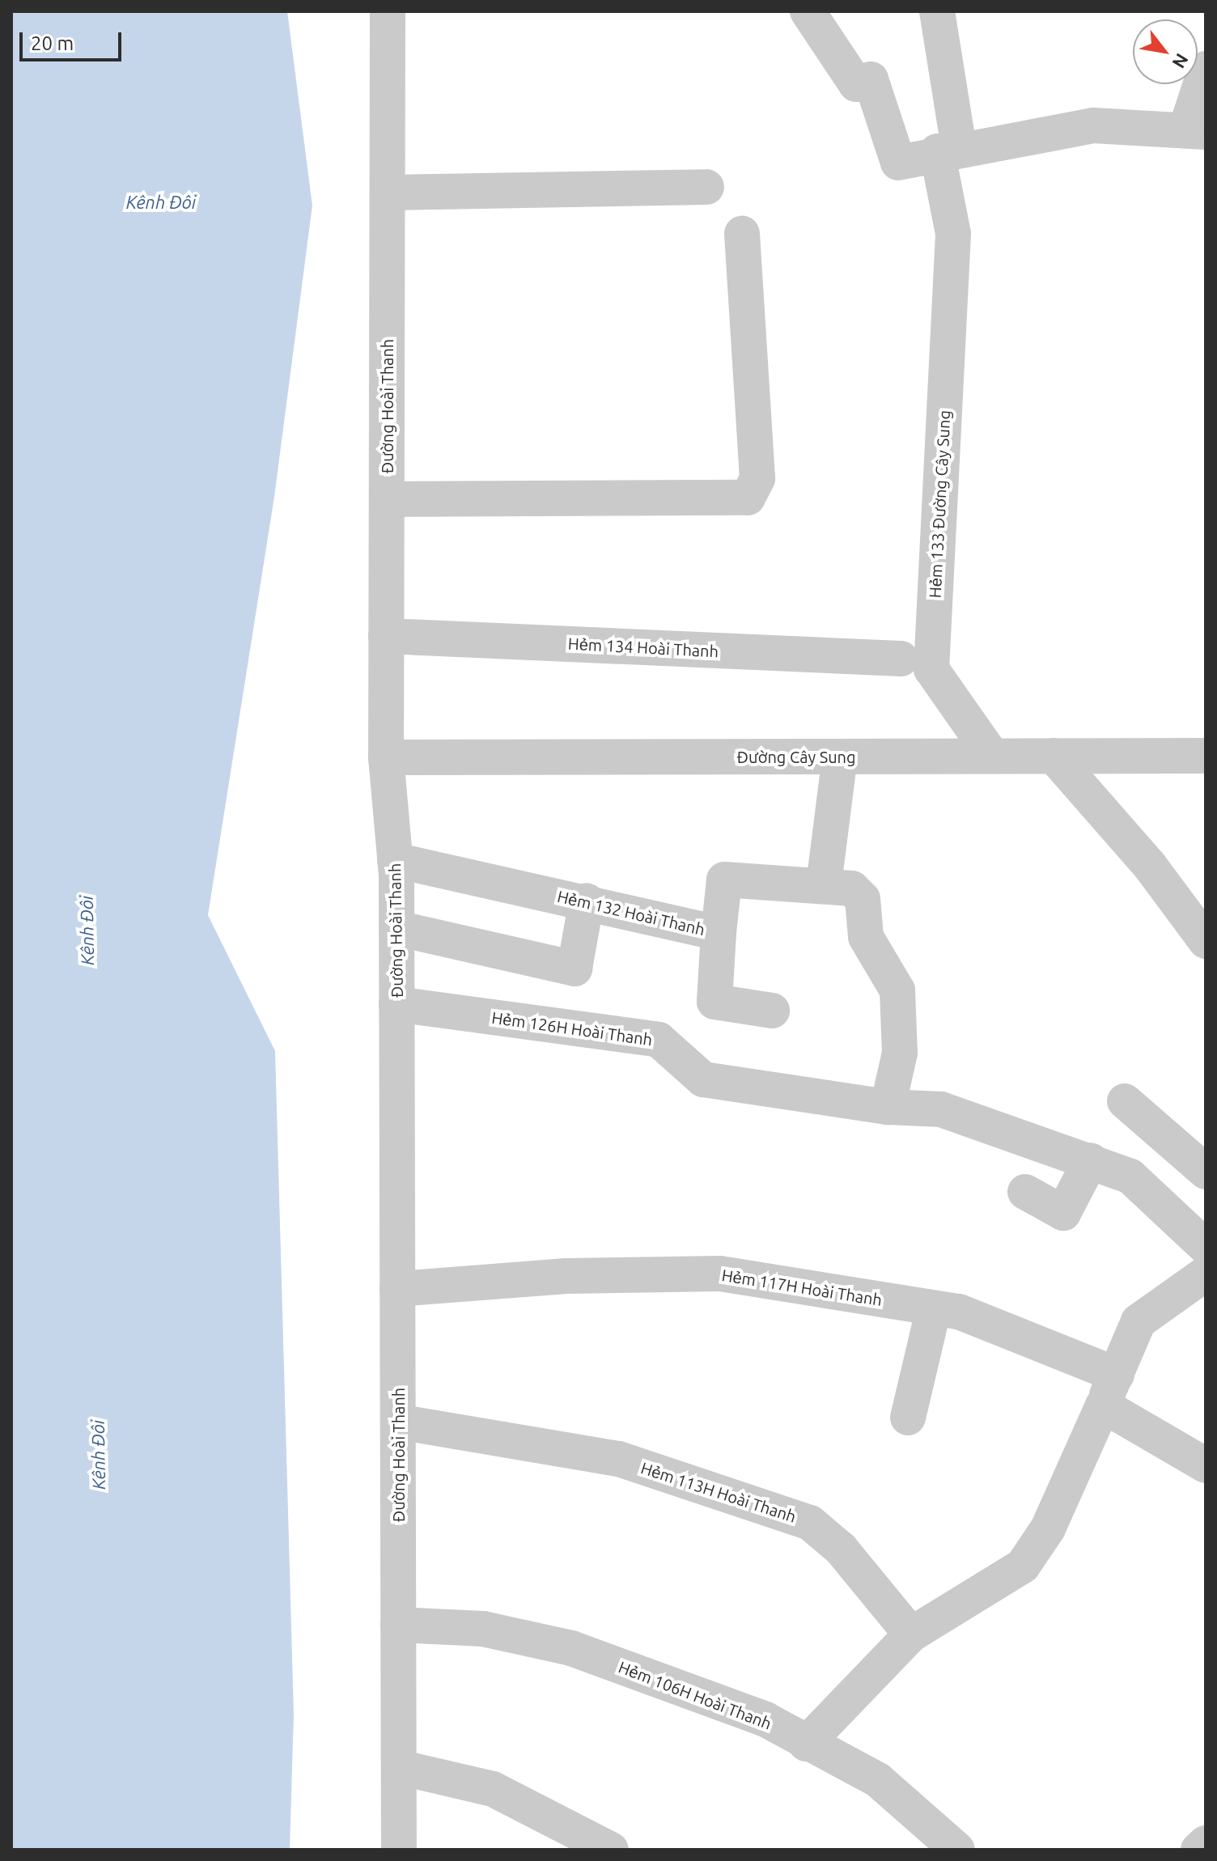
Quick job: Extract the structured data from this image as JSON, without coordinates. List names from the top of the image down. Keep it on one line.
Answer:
{"streets":{"street":["Đường Hoài Thanh","Hẻm 133 Đường Cây Sung","Hẻm 134 Hoài Thanh","Đường Cây Sung","Hẻm 132 Hoài Thanh","Hẻm 126H Hoài Thanh","Hẻm 117H Hoài Thanh","Hẻm 113H Hoài Thanh","Hẻm 106H Hoài Thanh"]},"crossings":[["Đường Hoài Thanh","Hẻm 134 Hoài Thanh"],["Đường Hoài Thanh","Đường Cây Sung"],["Đường Hoài Thanh","Hẻm 132 Hoài Thanh"],["Đường Hoài Thanh","Hẻm 126H Hoài Thanh"],["Đường Hoài Thanh","Hẻm 117H Hoài Thanh"],["Đường Hoài Thanh","Hẻm 113H Hoài Thanh"],["Đường Hoài Thanh","Hẻm 106H Hoài Thanh"],["Hẻm 133 Đường Cây Sung","Đường Cây Sung"],["Hẻm 132 Hoài Thanh","Hẻm 126H Hoài Thanh"]],"water":["Kênh Đôi"],"scale_bar":"20 m","north":"bottom right"}
